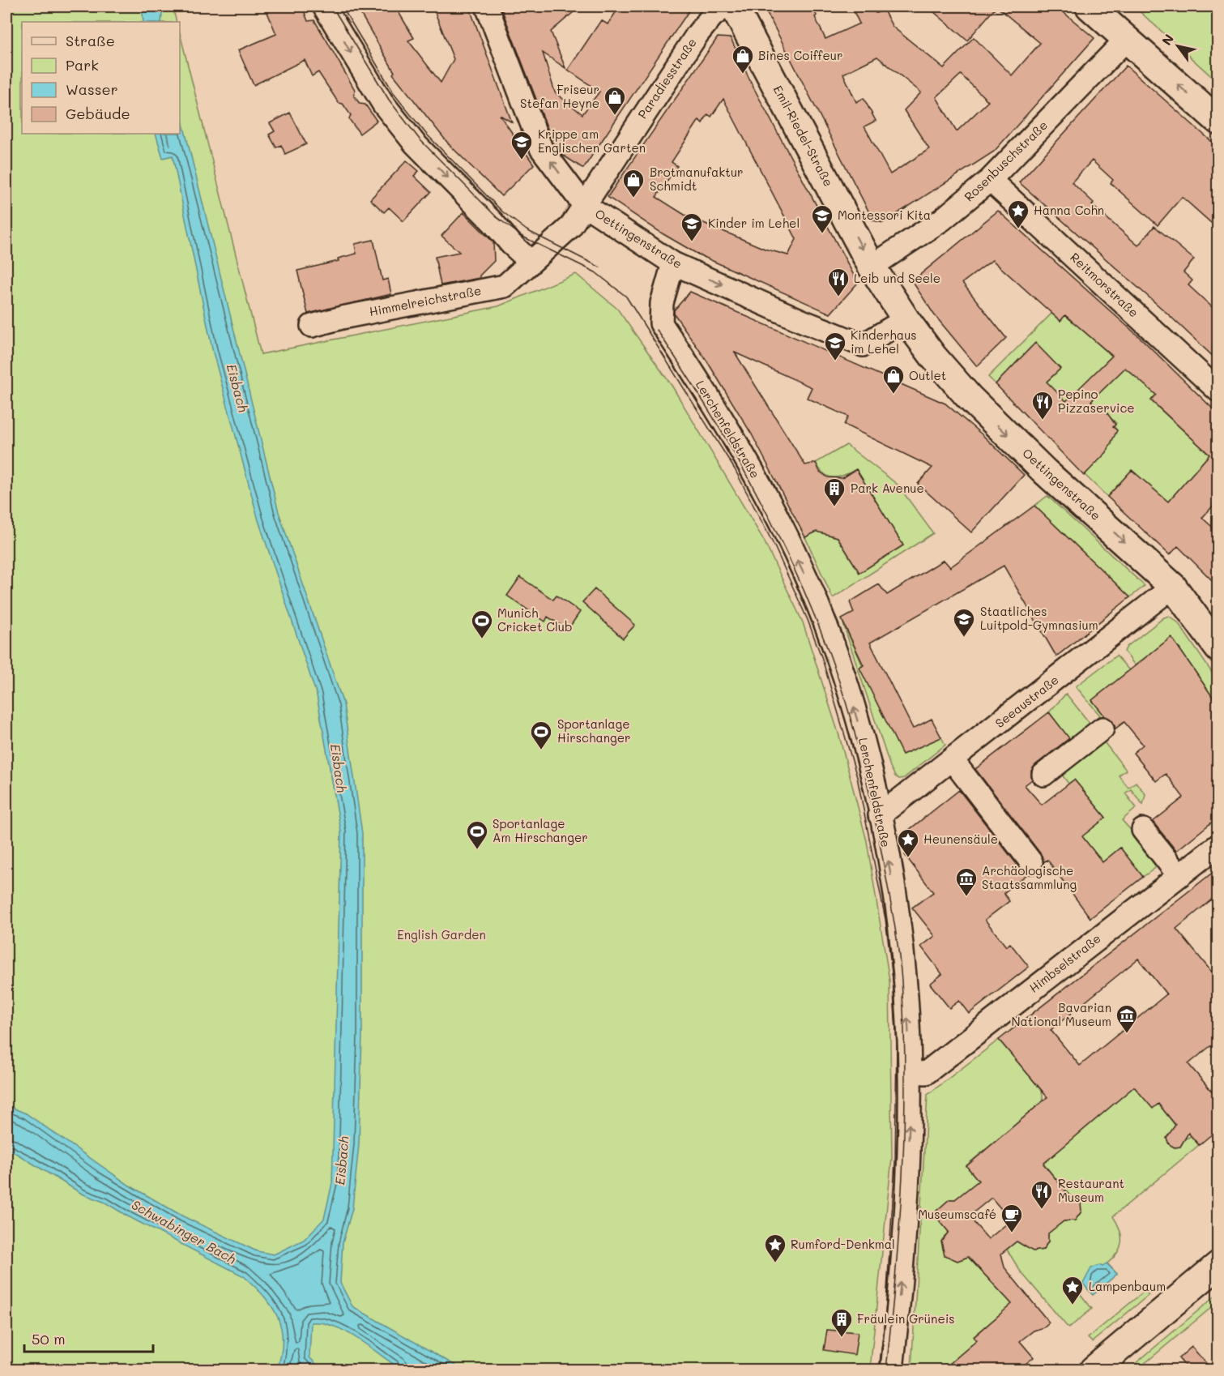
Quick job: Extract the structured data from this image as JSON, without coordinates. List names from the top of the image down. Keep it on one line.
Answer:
{"streets":{"main road":["Emil-Riedel-Straße","Oettingenstraße"],"street":["Paradiesstraße","Rosenbuschstraße","Reitmorstraße","Himmelreichstraße","Lerchenfeldstraße","Seeaustraße","Himbselstraße"]},"crossings":[["Paradiesstraße","Oettingenstraße"],["Emil-Riedel-Straße","Rosenbuschstraße"],["Emil-Riedel-Straße","Oettingenstraße"],["Rosenbuschstraße","Oettingenstraße"],["Rosenbuschstraße","Reitmorstraße"],["Oettingenstraße","Himmelreichstraße"],["Oettingenstraße","Lerchenfeldstraße"],["Oettingenstraße","Seeaustraße"],["Lerchenfeldstraße","Seeaustraße"],["Lerchenfeldstraße","Himbselstraße"]],"one_way":["Emil-Riedel-Straße","Oettingenstraße","Lerchenfeldstraße"],"water":["Eisbach","Schwabinger Bach"],"parks":["English Garden"],"places":{"shop":["Bines Coiffeur","Friseur Stefan Heyne","Brotmanufaktur Schmidt","Outlet"],"school or university":["Krippe am Englischen Garten","Montessori Kita","Kinder im Lehel","Kinderhaus im Lehel","Staatliches Luitpold-Gymnasium"],"place":["Hanna Cohn","Heunensäule","Rumford-Denkmal","Lampenbaum"],"restaurant":["Leib und Seele","Pepino Pizzaservice","Restaurant Museum"],"building":["Park Avenue","Fräulein Grüneis"],"sports":["Munich Cricket Club","Sportanlage Hirschanger","Sportanlage Am Hirschanger"],"museum":["Archäologische Staatssammlung","Bavarian National Museum"],"cafe":["Museumscafé"]},"legend":["Straße","Park","Wasser","Gebäude"],"scale_bar":"50 m","north":"top left"}
